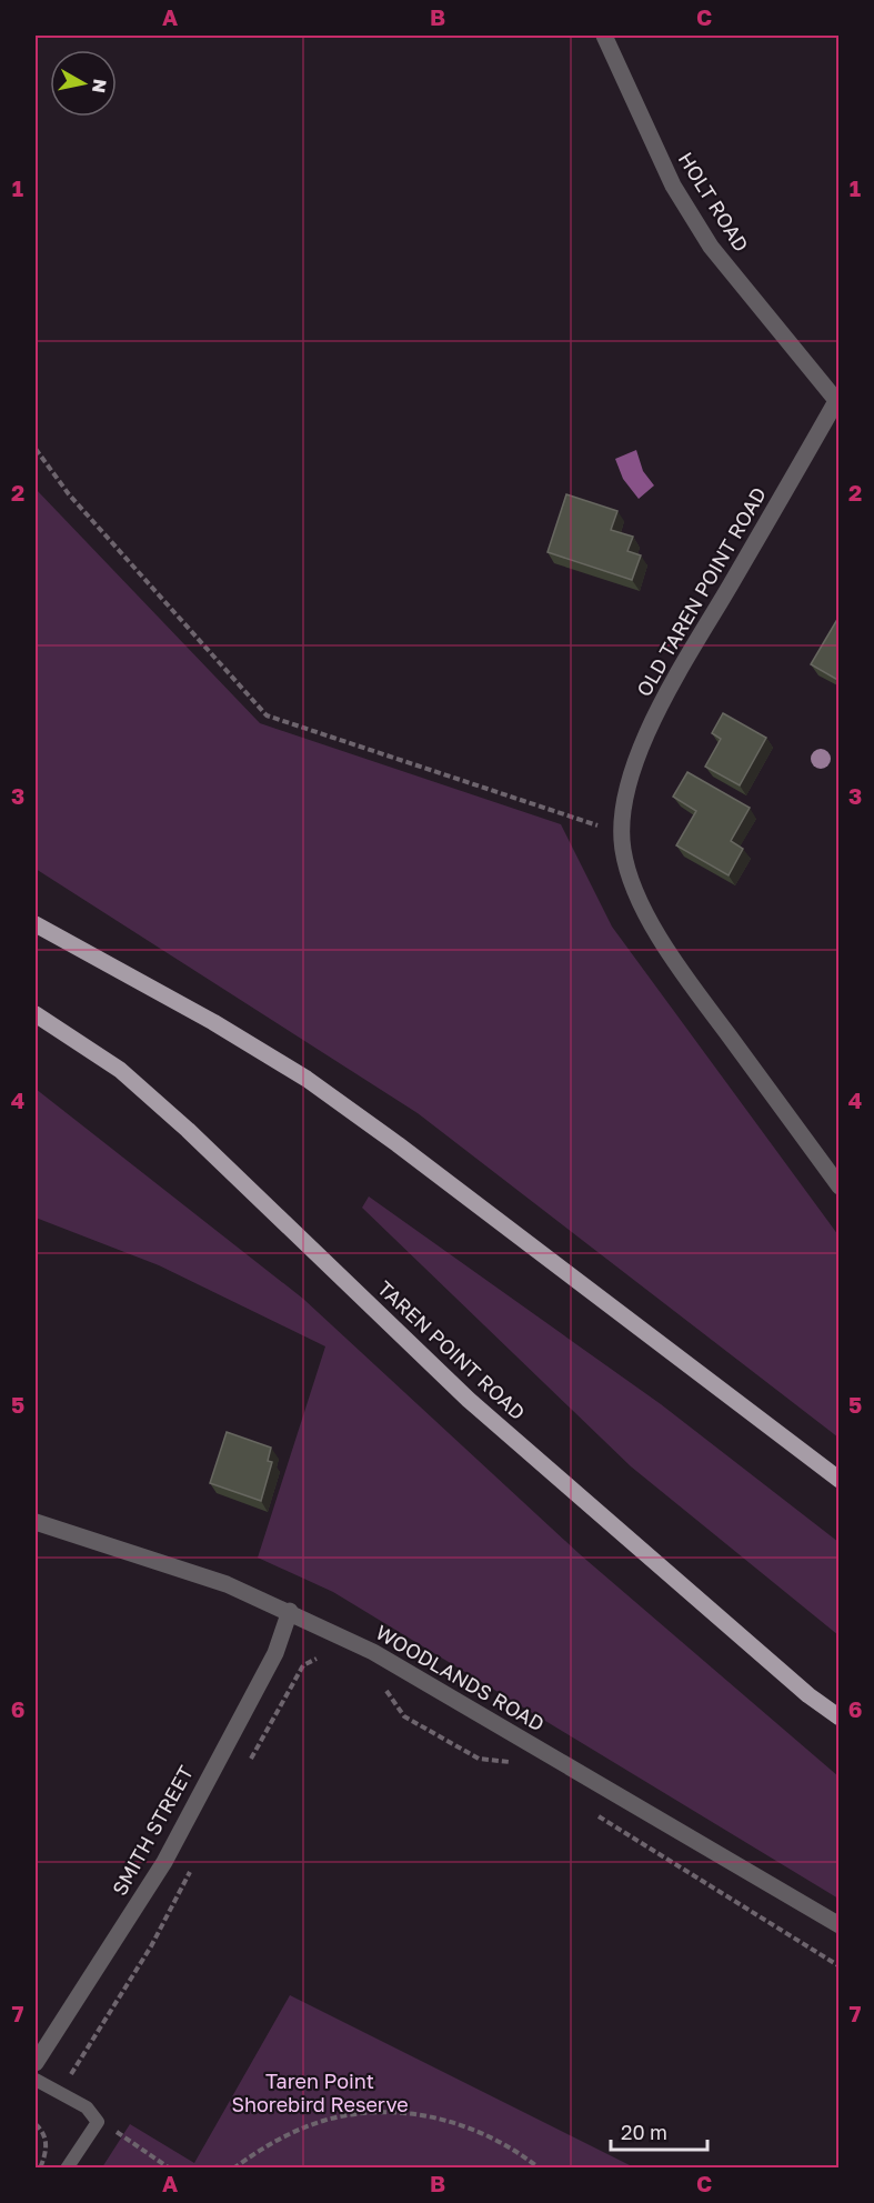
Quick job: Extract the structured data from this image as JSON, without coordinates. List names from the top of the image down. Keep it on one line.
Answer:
{"streets":{"main road":["TAREN POINT ROAD"],"street":["HOLT ROAD","OLD TAREN POINT ROAD","WOODLANDS ROAD","SMITH STREET"]},"crossings":[["HOLT ROAD","OLD TAREN POINT ROAD"],["WOODLANDS ROAD","SMITH STREET"]],"parks":["Taren Point Shorebird Reserve"],"scale_bar":"20 m","north":"right","grid":{"columns":["A","B","C"],"rows":["1","2","3","4","5","6","7"]}}
